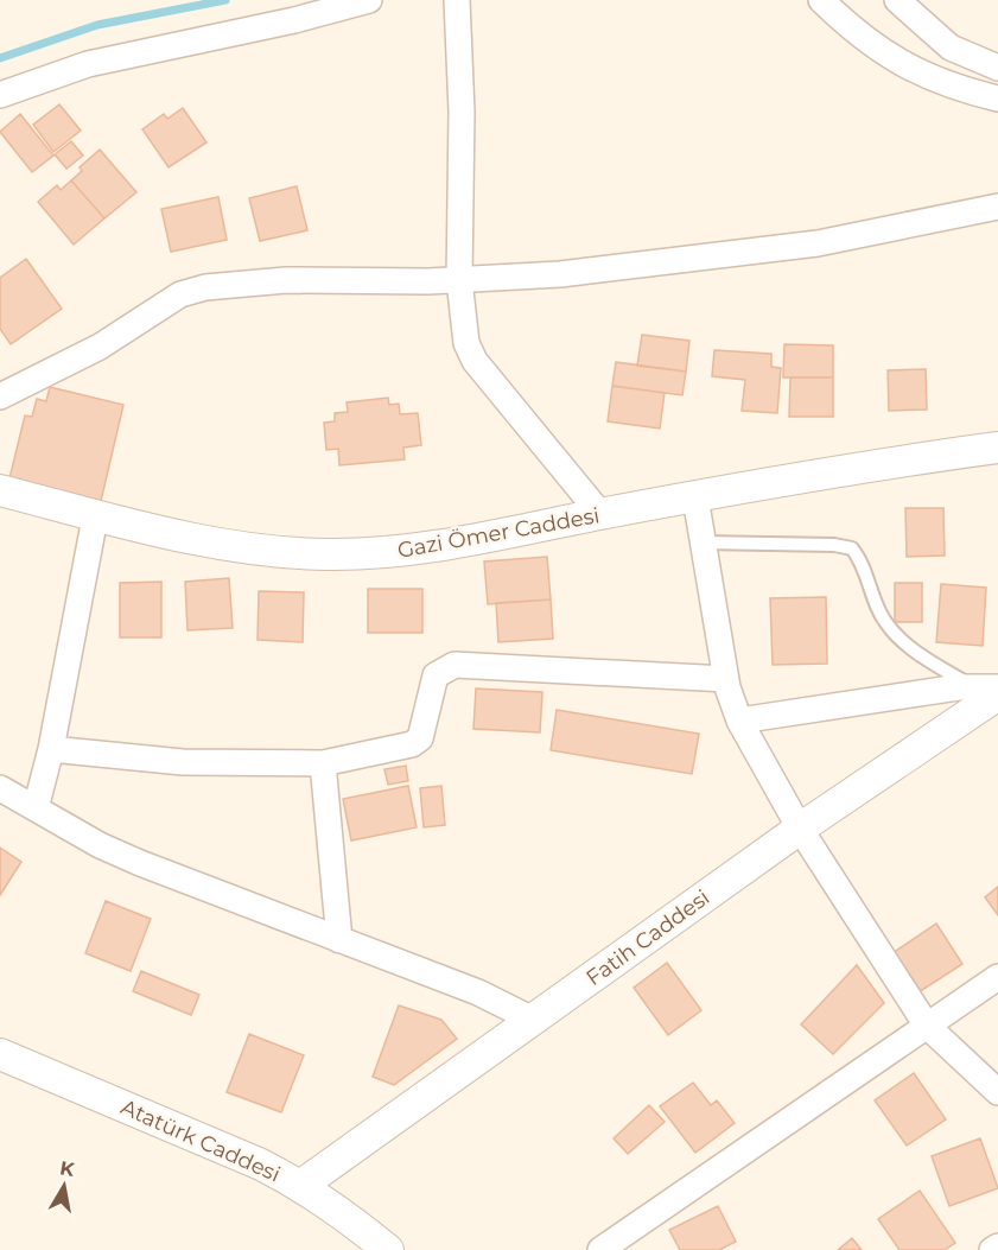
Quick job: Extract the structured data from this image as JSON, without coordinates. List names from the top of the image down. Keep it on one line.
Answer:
{"streets":{"street":["Gazi Ömer Caddesi","Fatih Caddesi","Atatürk Caddesi"]},"crossings":[["Fatih Caddesi","Atatürk Caddesi"]],"north":"top"}
